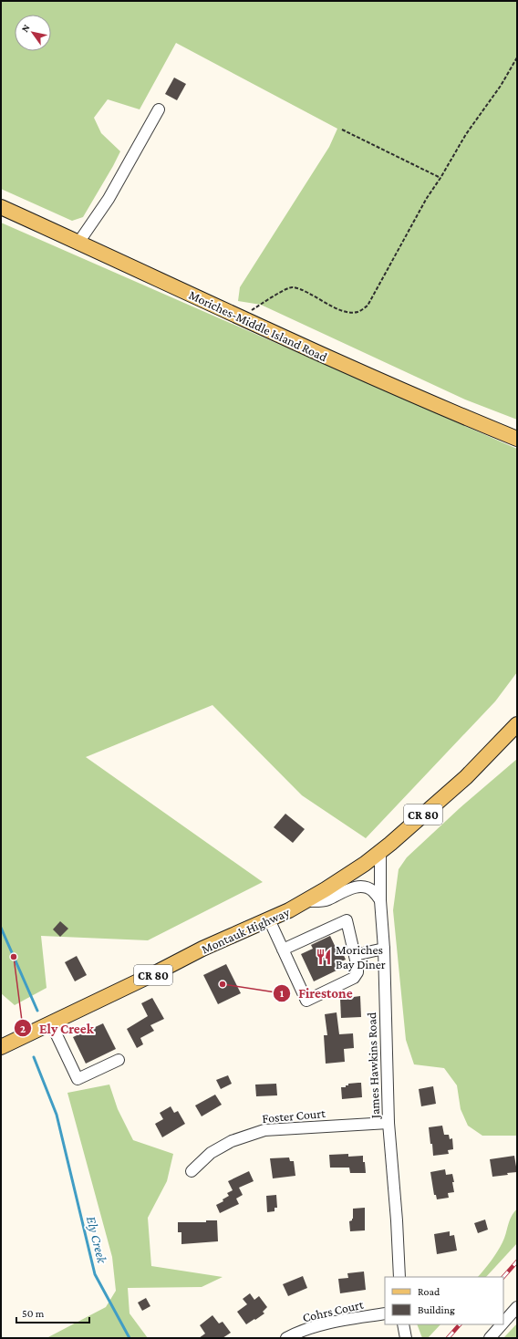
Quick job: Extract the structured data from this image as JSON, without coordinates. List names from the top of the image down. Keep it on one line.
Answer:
{"streets":{"main road":["Moriches-Middle Island Road","CR 80","Montauk Highway"],"street":["James Hawkins Road","Foster Court","Cohrs Court"]},"crossings":[["CR 80","Montauk Highway"],["Montauk Highway","James Hawkins Road"],["James Hawkins Road","Foster Court"]],"water":["Ely Creek"],"places":{"other":["Ely Creek","Firestone"],"restaurant":["Moriches Bay Diner"]},"legend":["Road","Building"],"scale_bar":"50 m","north":"top left"}
